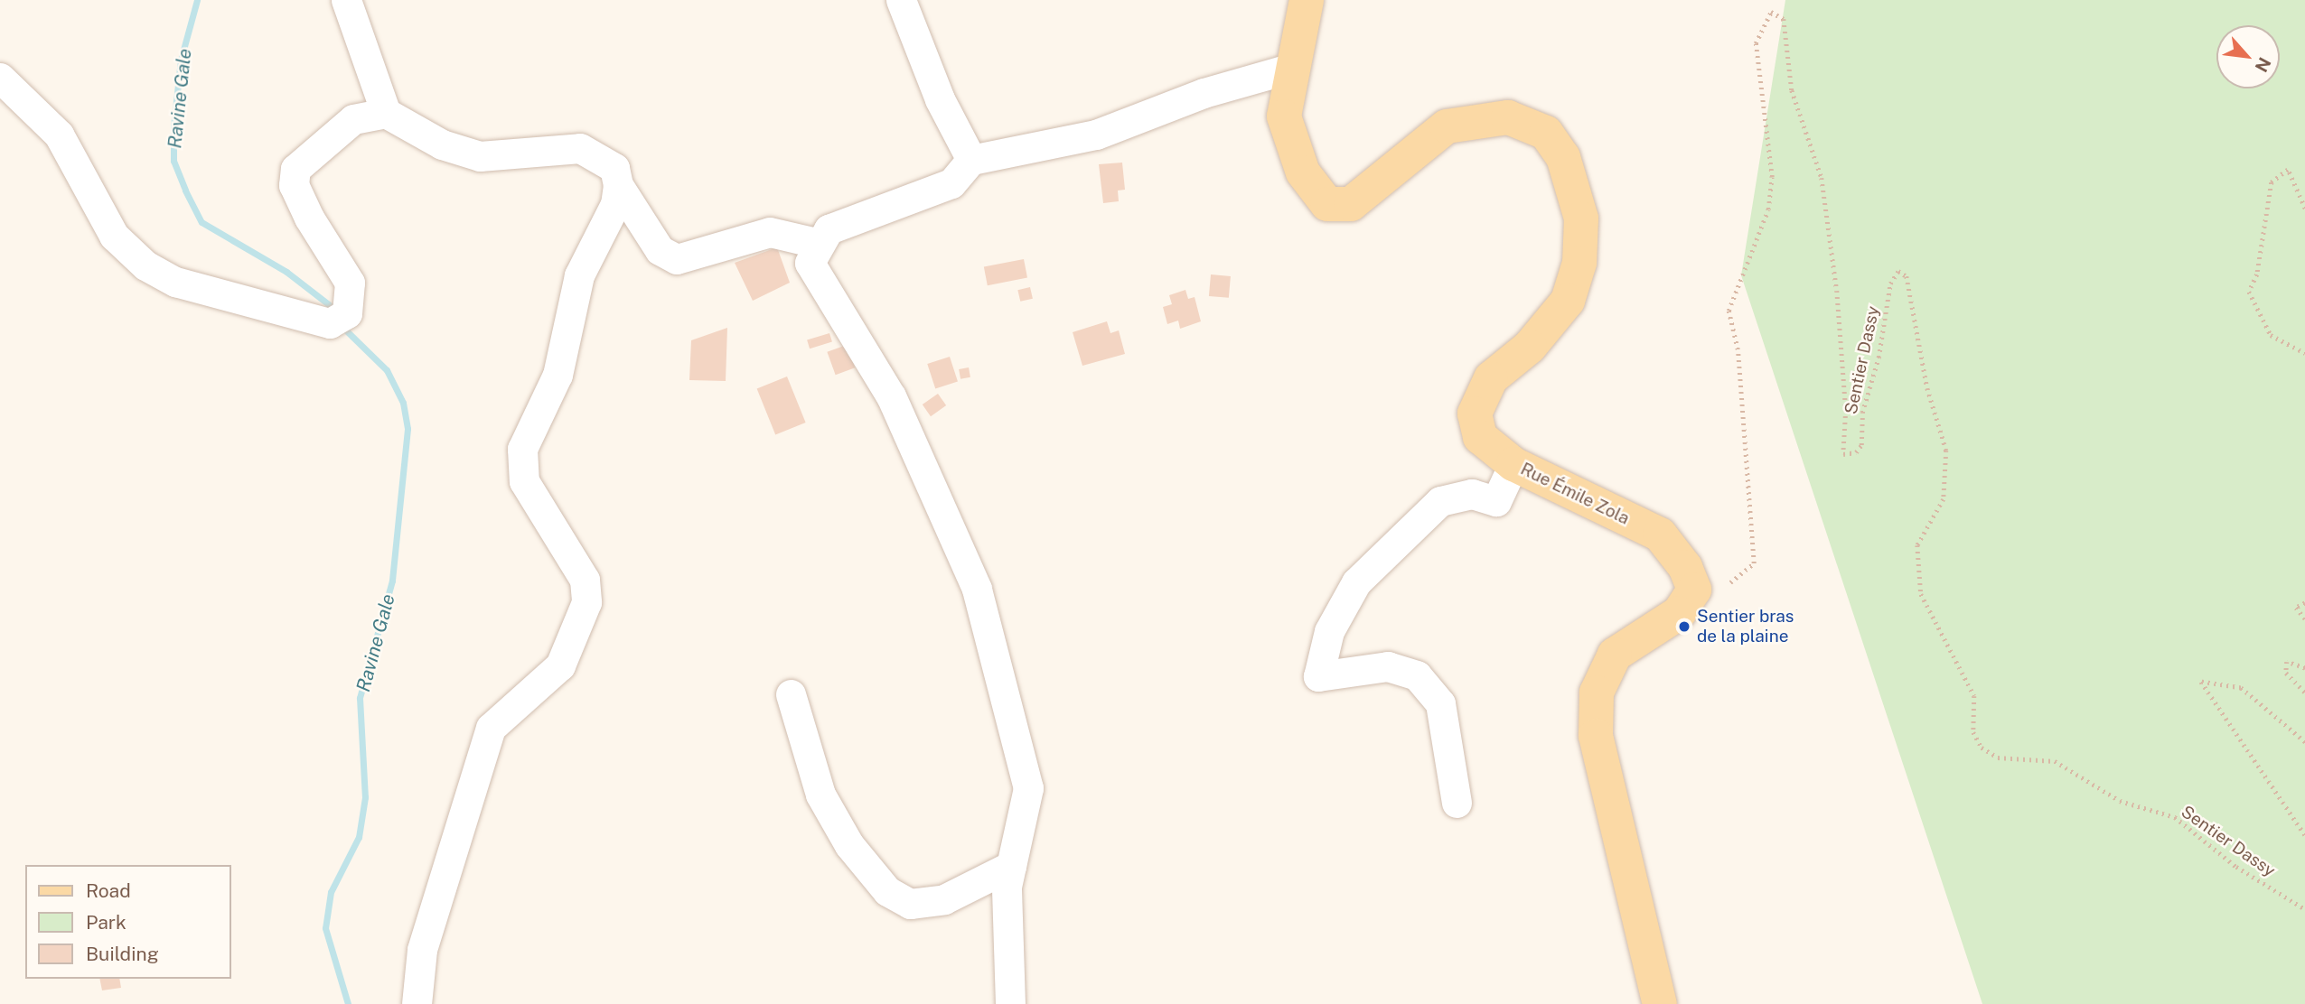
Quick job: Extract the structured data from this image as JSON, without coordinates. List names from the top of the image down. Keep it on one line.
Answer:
{"streets":{"main road":["Rue Émile Zola"],"path":["Sentier Dassy"]},"water":["Ravine Gale"],"places":["Sentier bras de la plaine"],"legend":["Road","Park","Building"],"north":"bottom right"}
